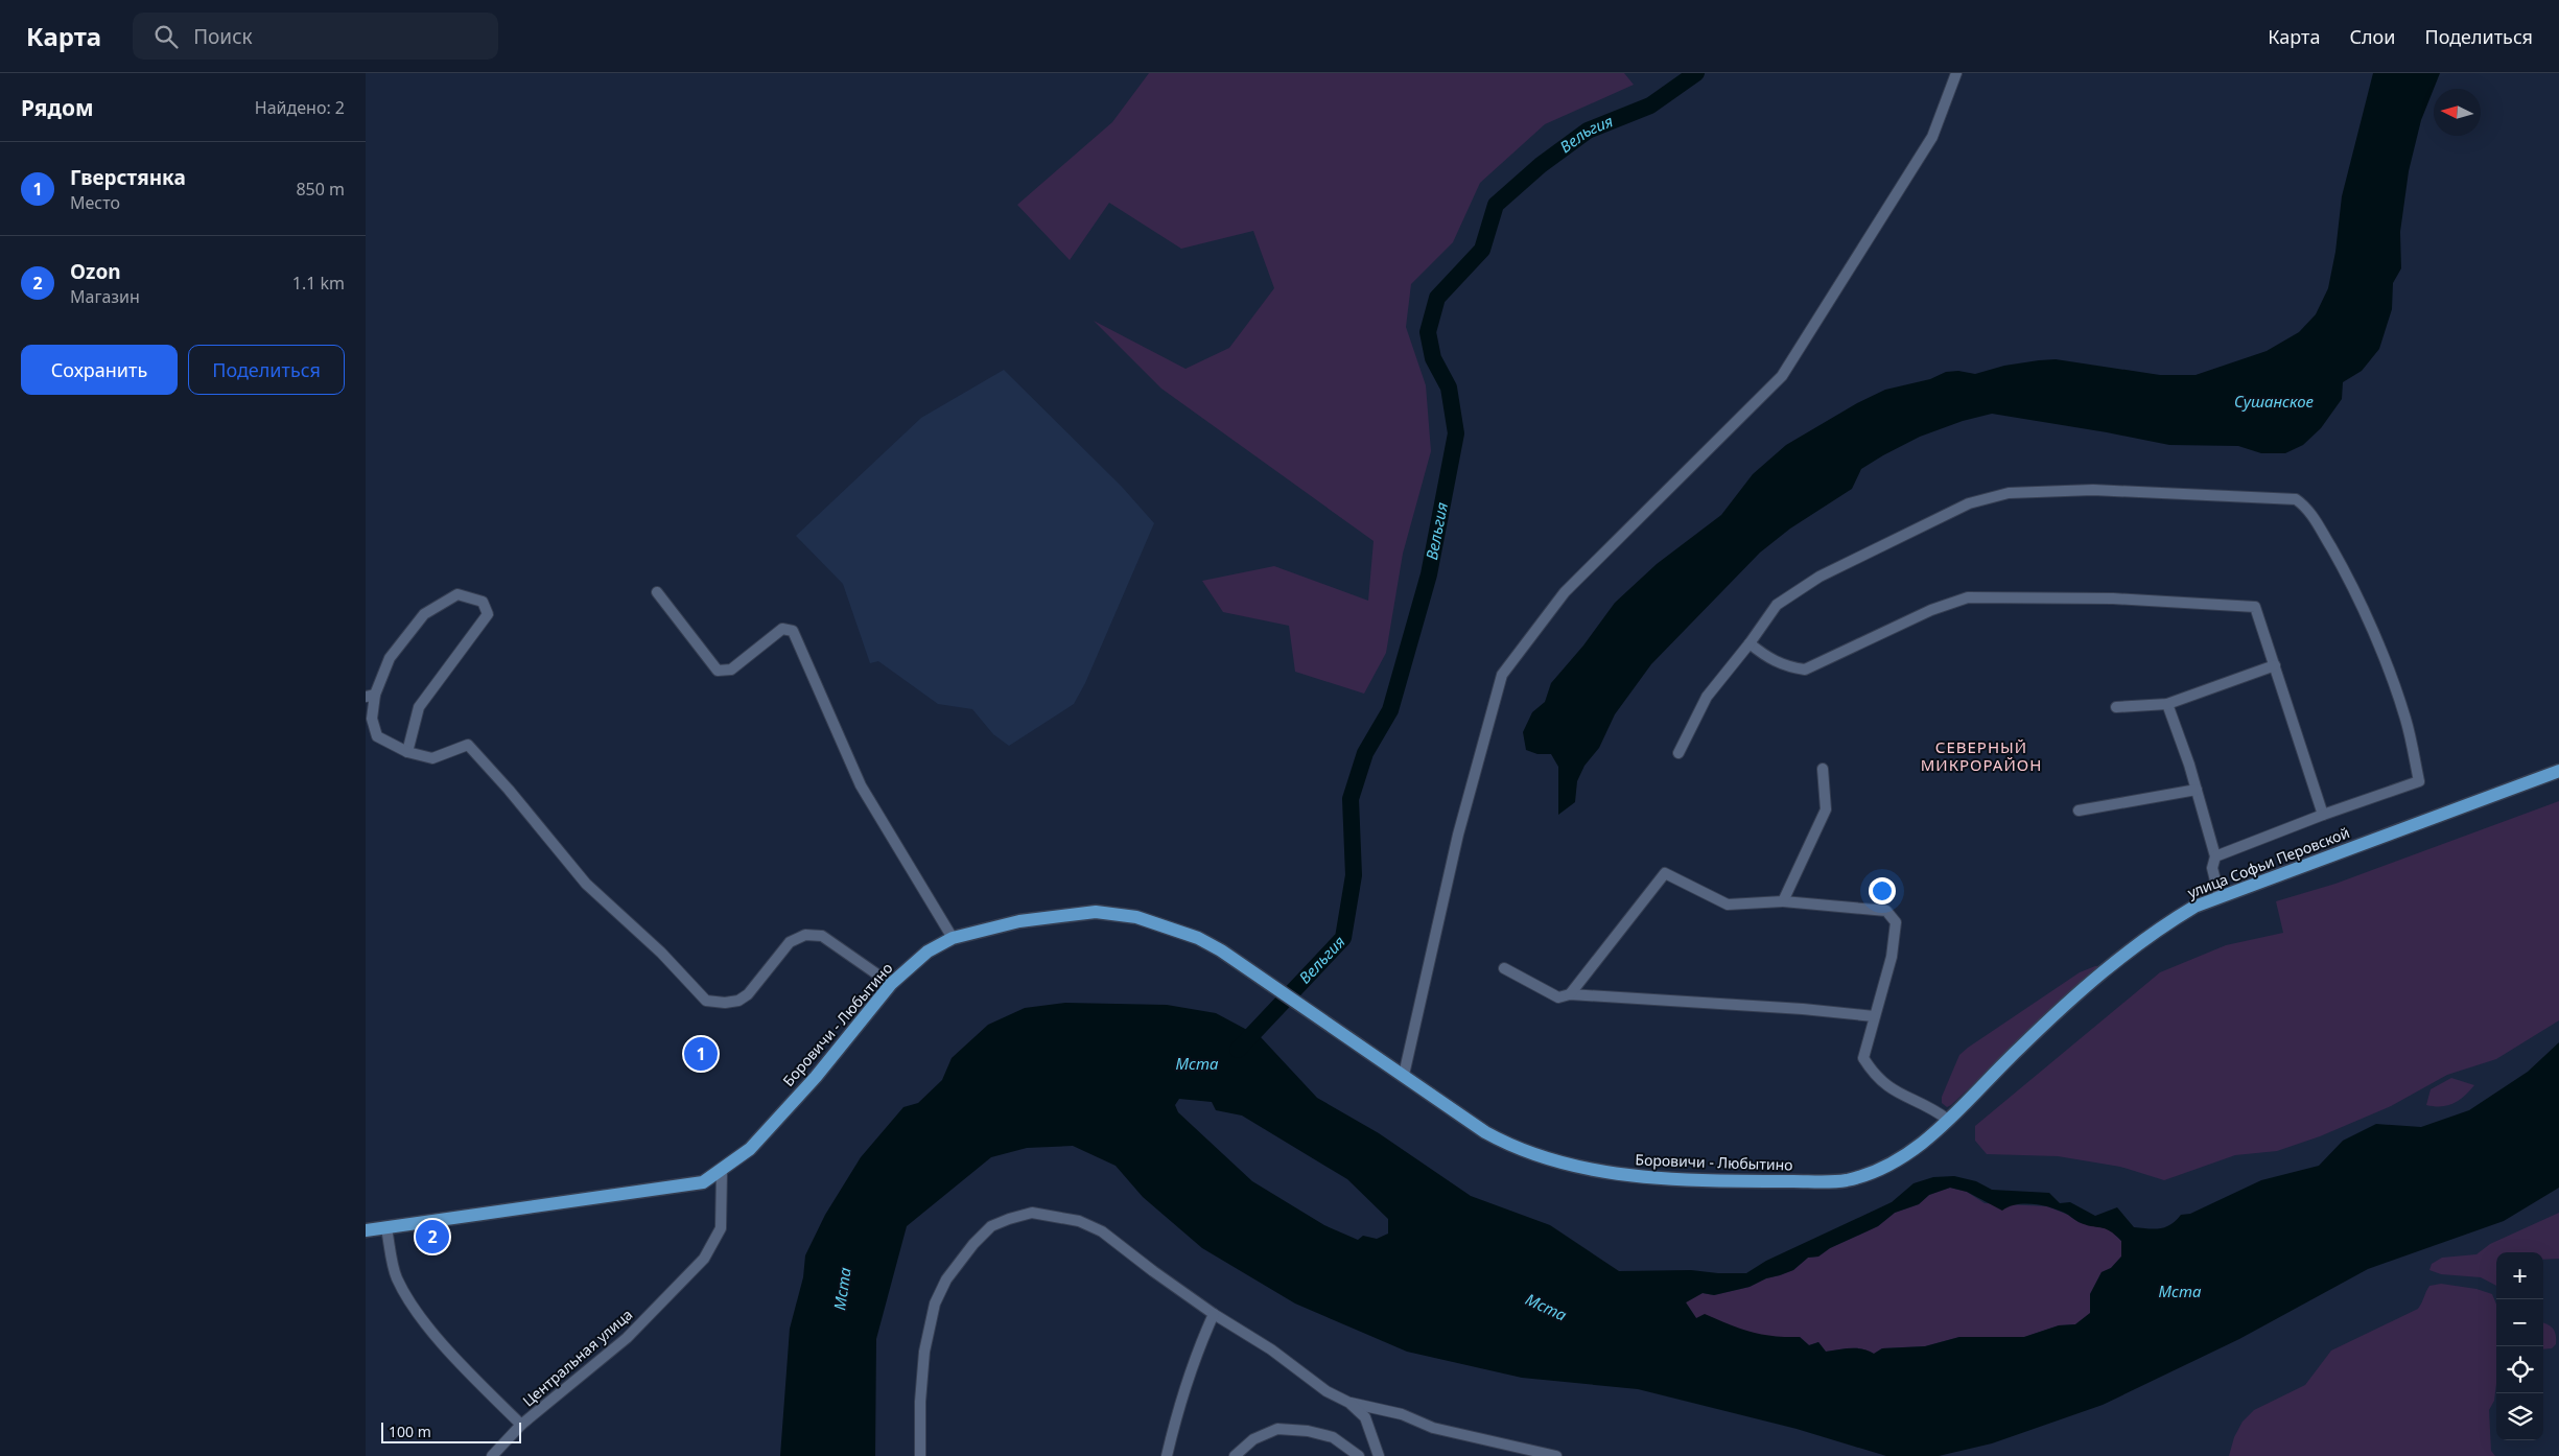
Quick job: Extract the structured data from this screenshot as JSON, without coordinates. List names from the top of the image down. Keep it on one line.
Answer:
{"streets":{"main road":["улица Софьи Перовской","Боровичи - Любытино"],"street":["Центральная улица"]},"crossings":[["улица Софьи Перовской","Боровичи - Любытино"],["Боровичи - Любытино","Центральная улица"]],"districts":["СЕВЕРНЫЙ МИКРОРАЙОН"],"water":["Вельгия","Сушанское","Мста"],"scale_bar":"100 m","north":"left","page":{"header":"Карта","search":"Поиск","nav":["Карта","Слои","Поделиться"],"heading":["Рядом","Найдено: 2"],"list":[{"mark":"1","name":"Гверстянка","note":"Место","value":"850 m"},{"mark":"2","name":"Ozon","note":"Магазин","value":"1.1 km"}],"buttons":["Сохранить","Поделиться"],"pins":["1","2"],"map_buttons":["+","−"],"scale":"100 m"}}
